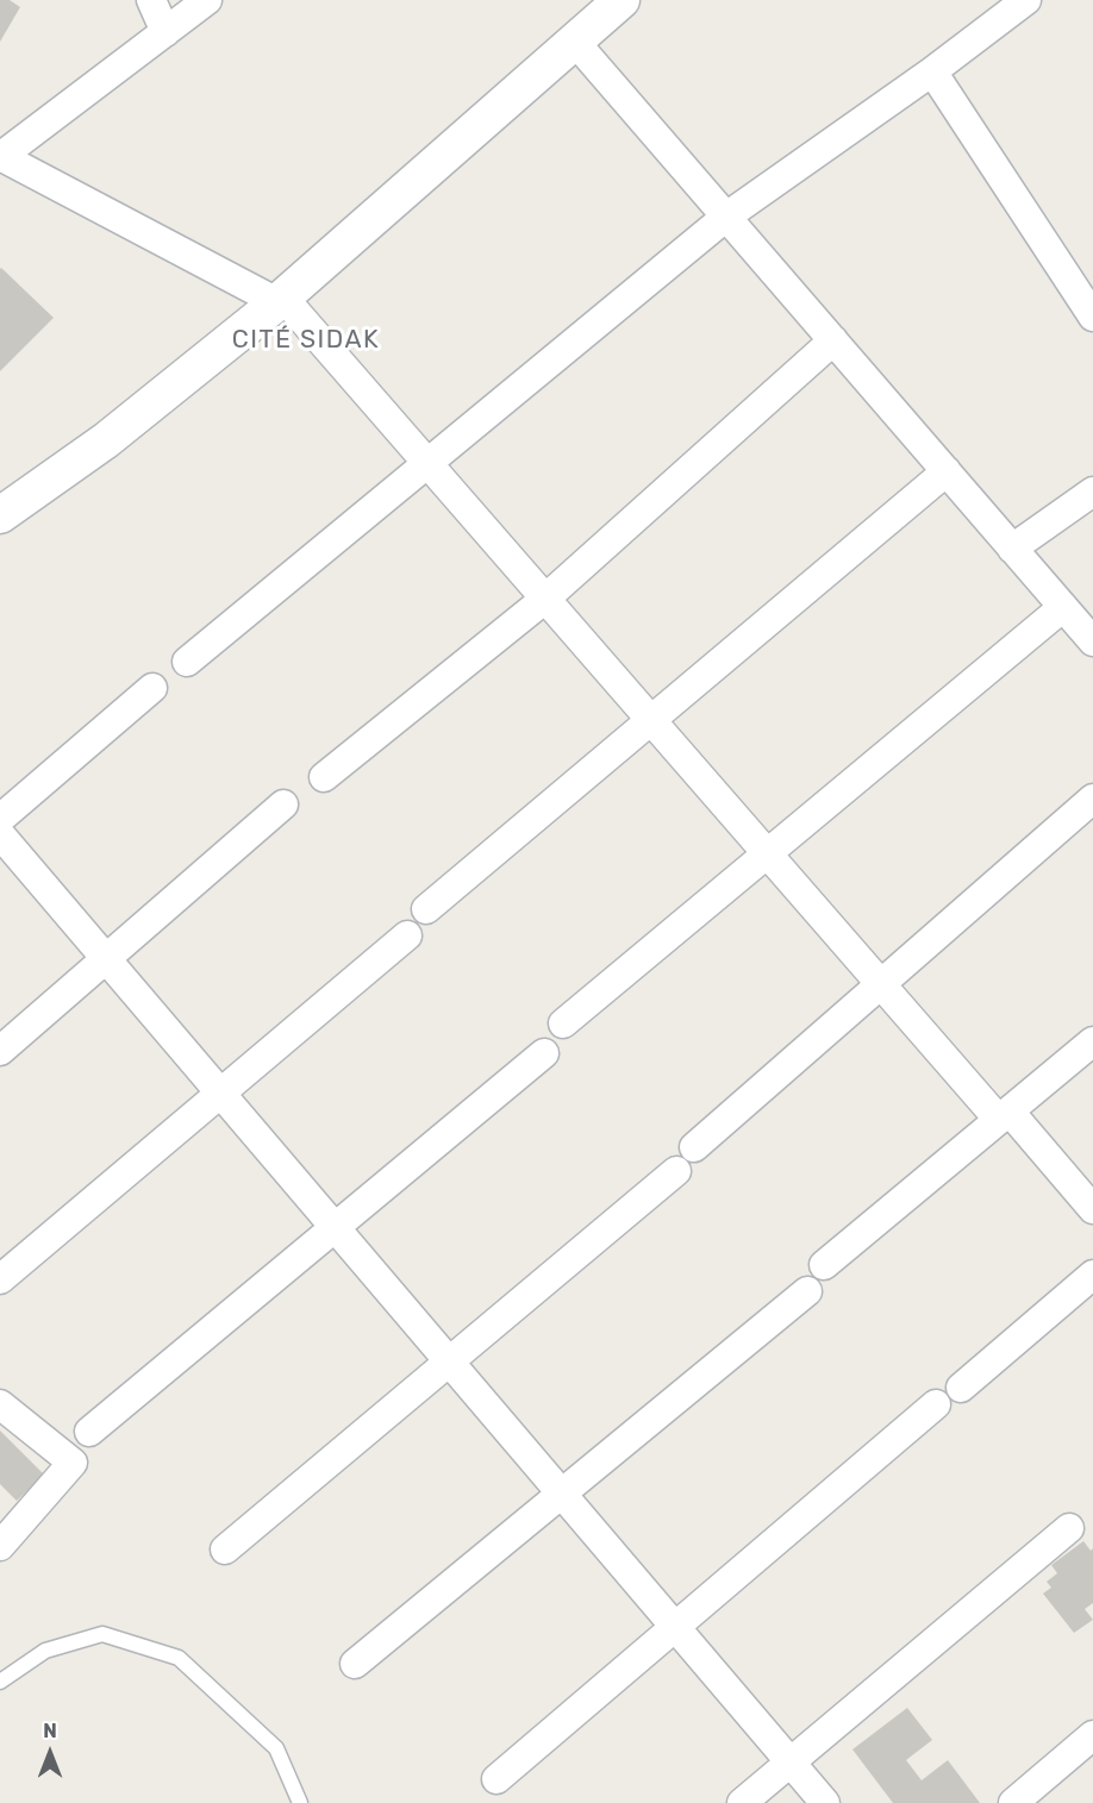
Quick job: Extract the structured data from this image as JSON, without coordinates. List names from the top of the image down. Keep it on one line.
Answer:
{"districts":["CITÉ SIDAK"],"north":"top"}
